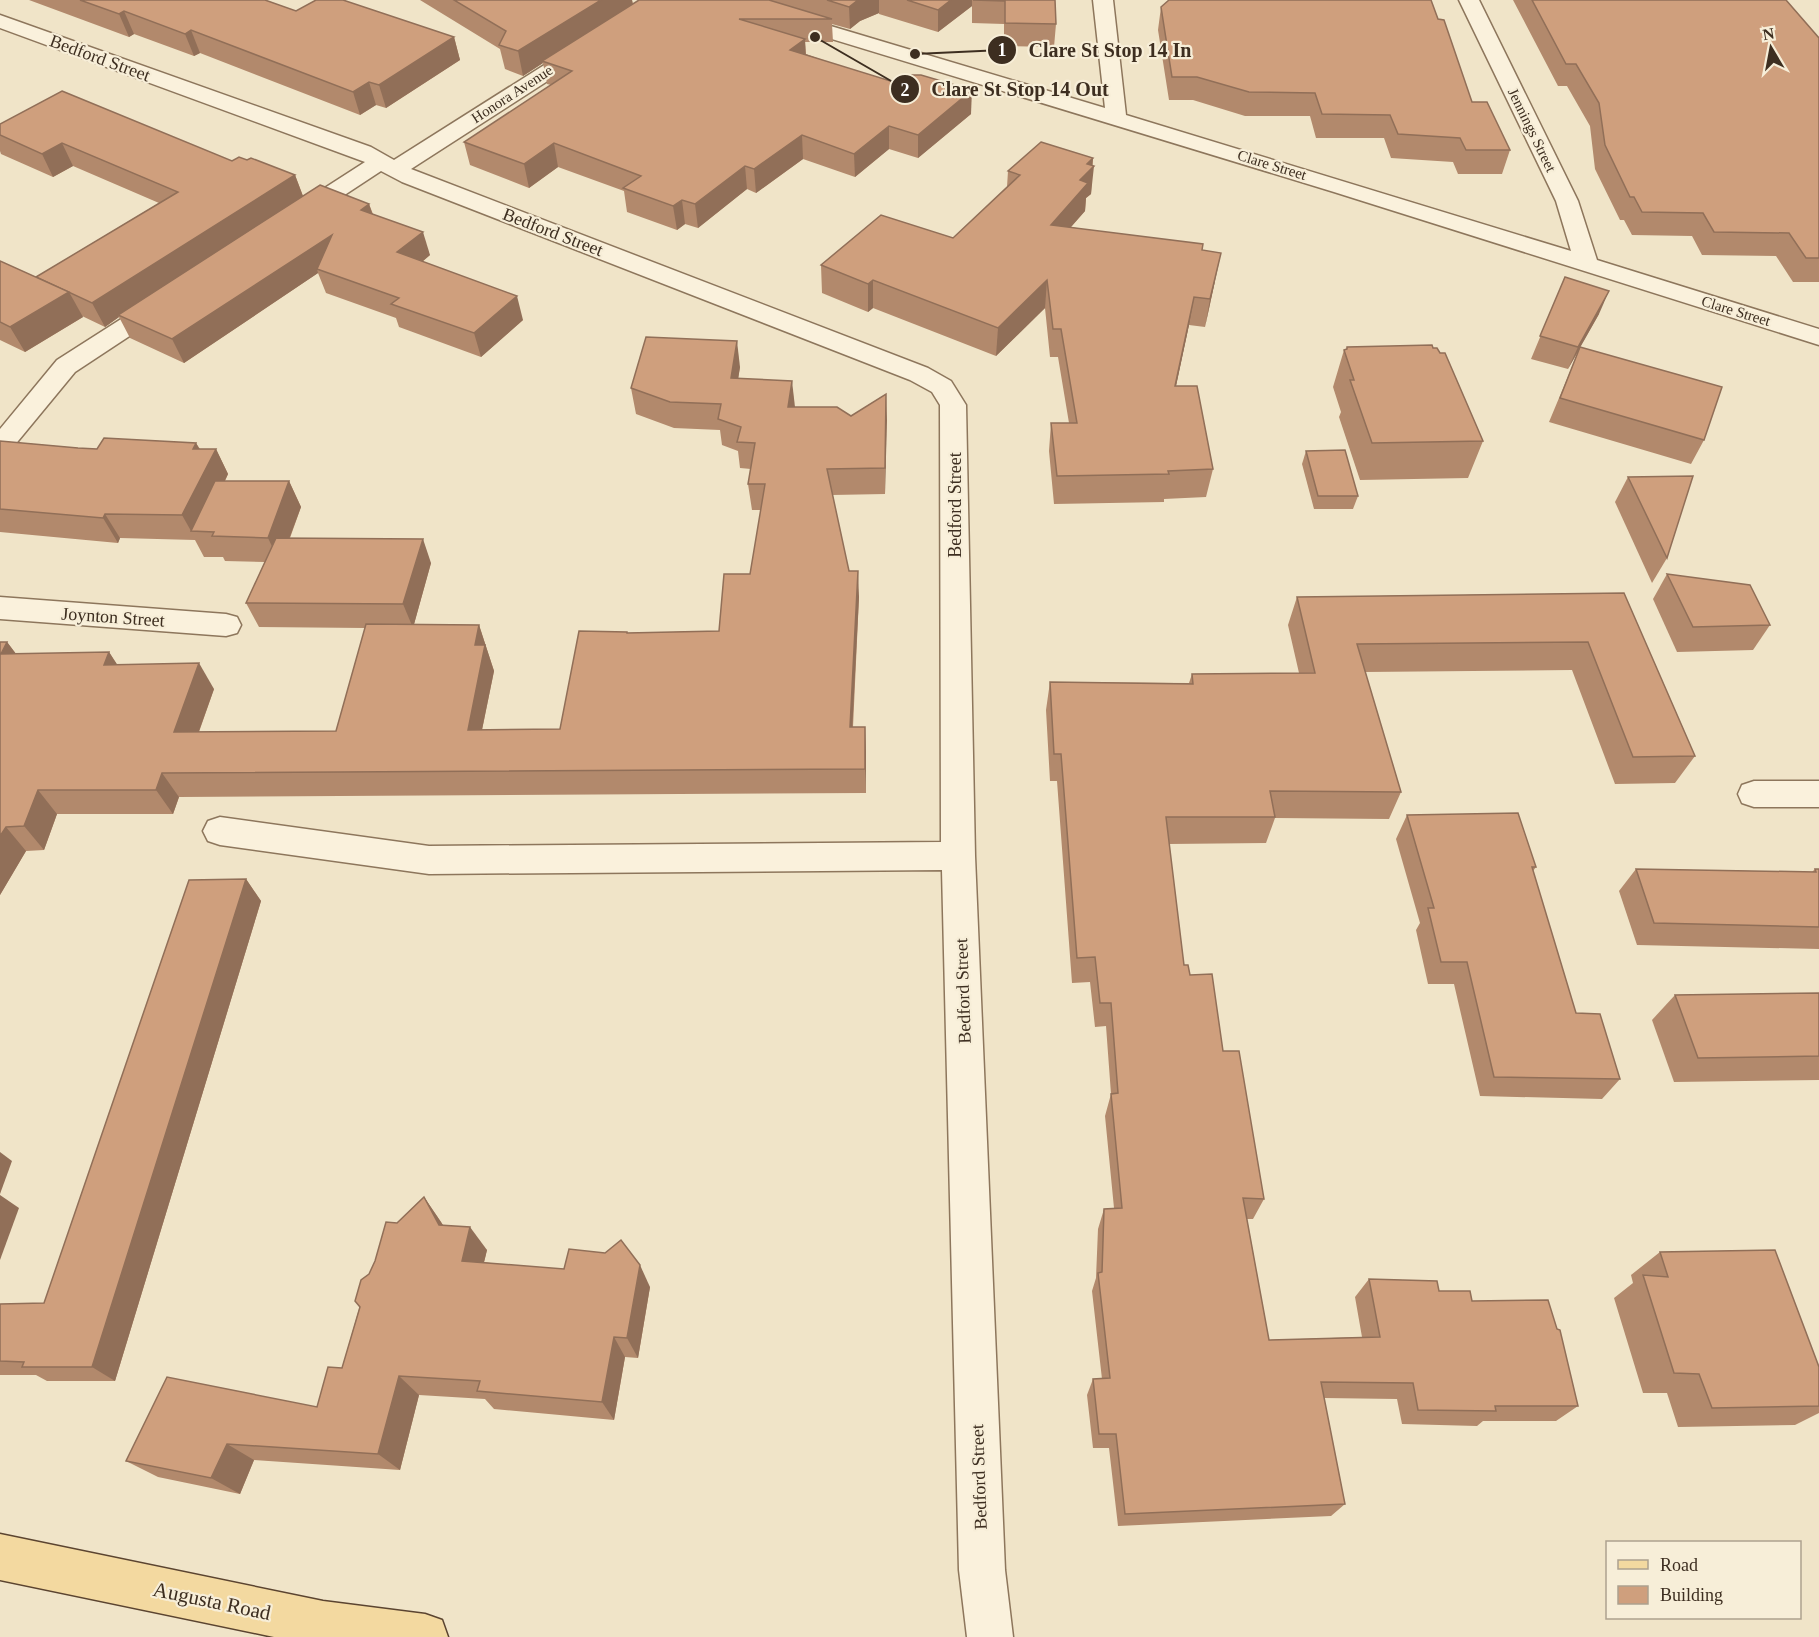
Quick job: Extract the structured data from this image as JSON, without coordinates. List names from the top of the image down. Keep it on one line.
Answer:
{"streets":{"main road":["Augusta Road"],"street":["Bedford Street","Honora Avenue","Jennings Street","Clare Street","Joynton Street"]},"crossings":[["Bedford Street","Honora Avenue"],["Jennings Street","Clare Street"]],"places":["Clare St Stop 14 Out","Clare St Stop 14 In"],"legend":["Road","Building"],"north":"top"}
